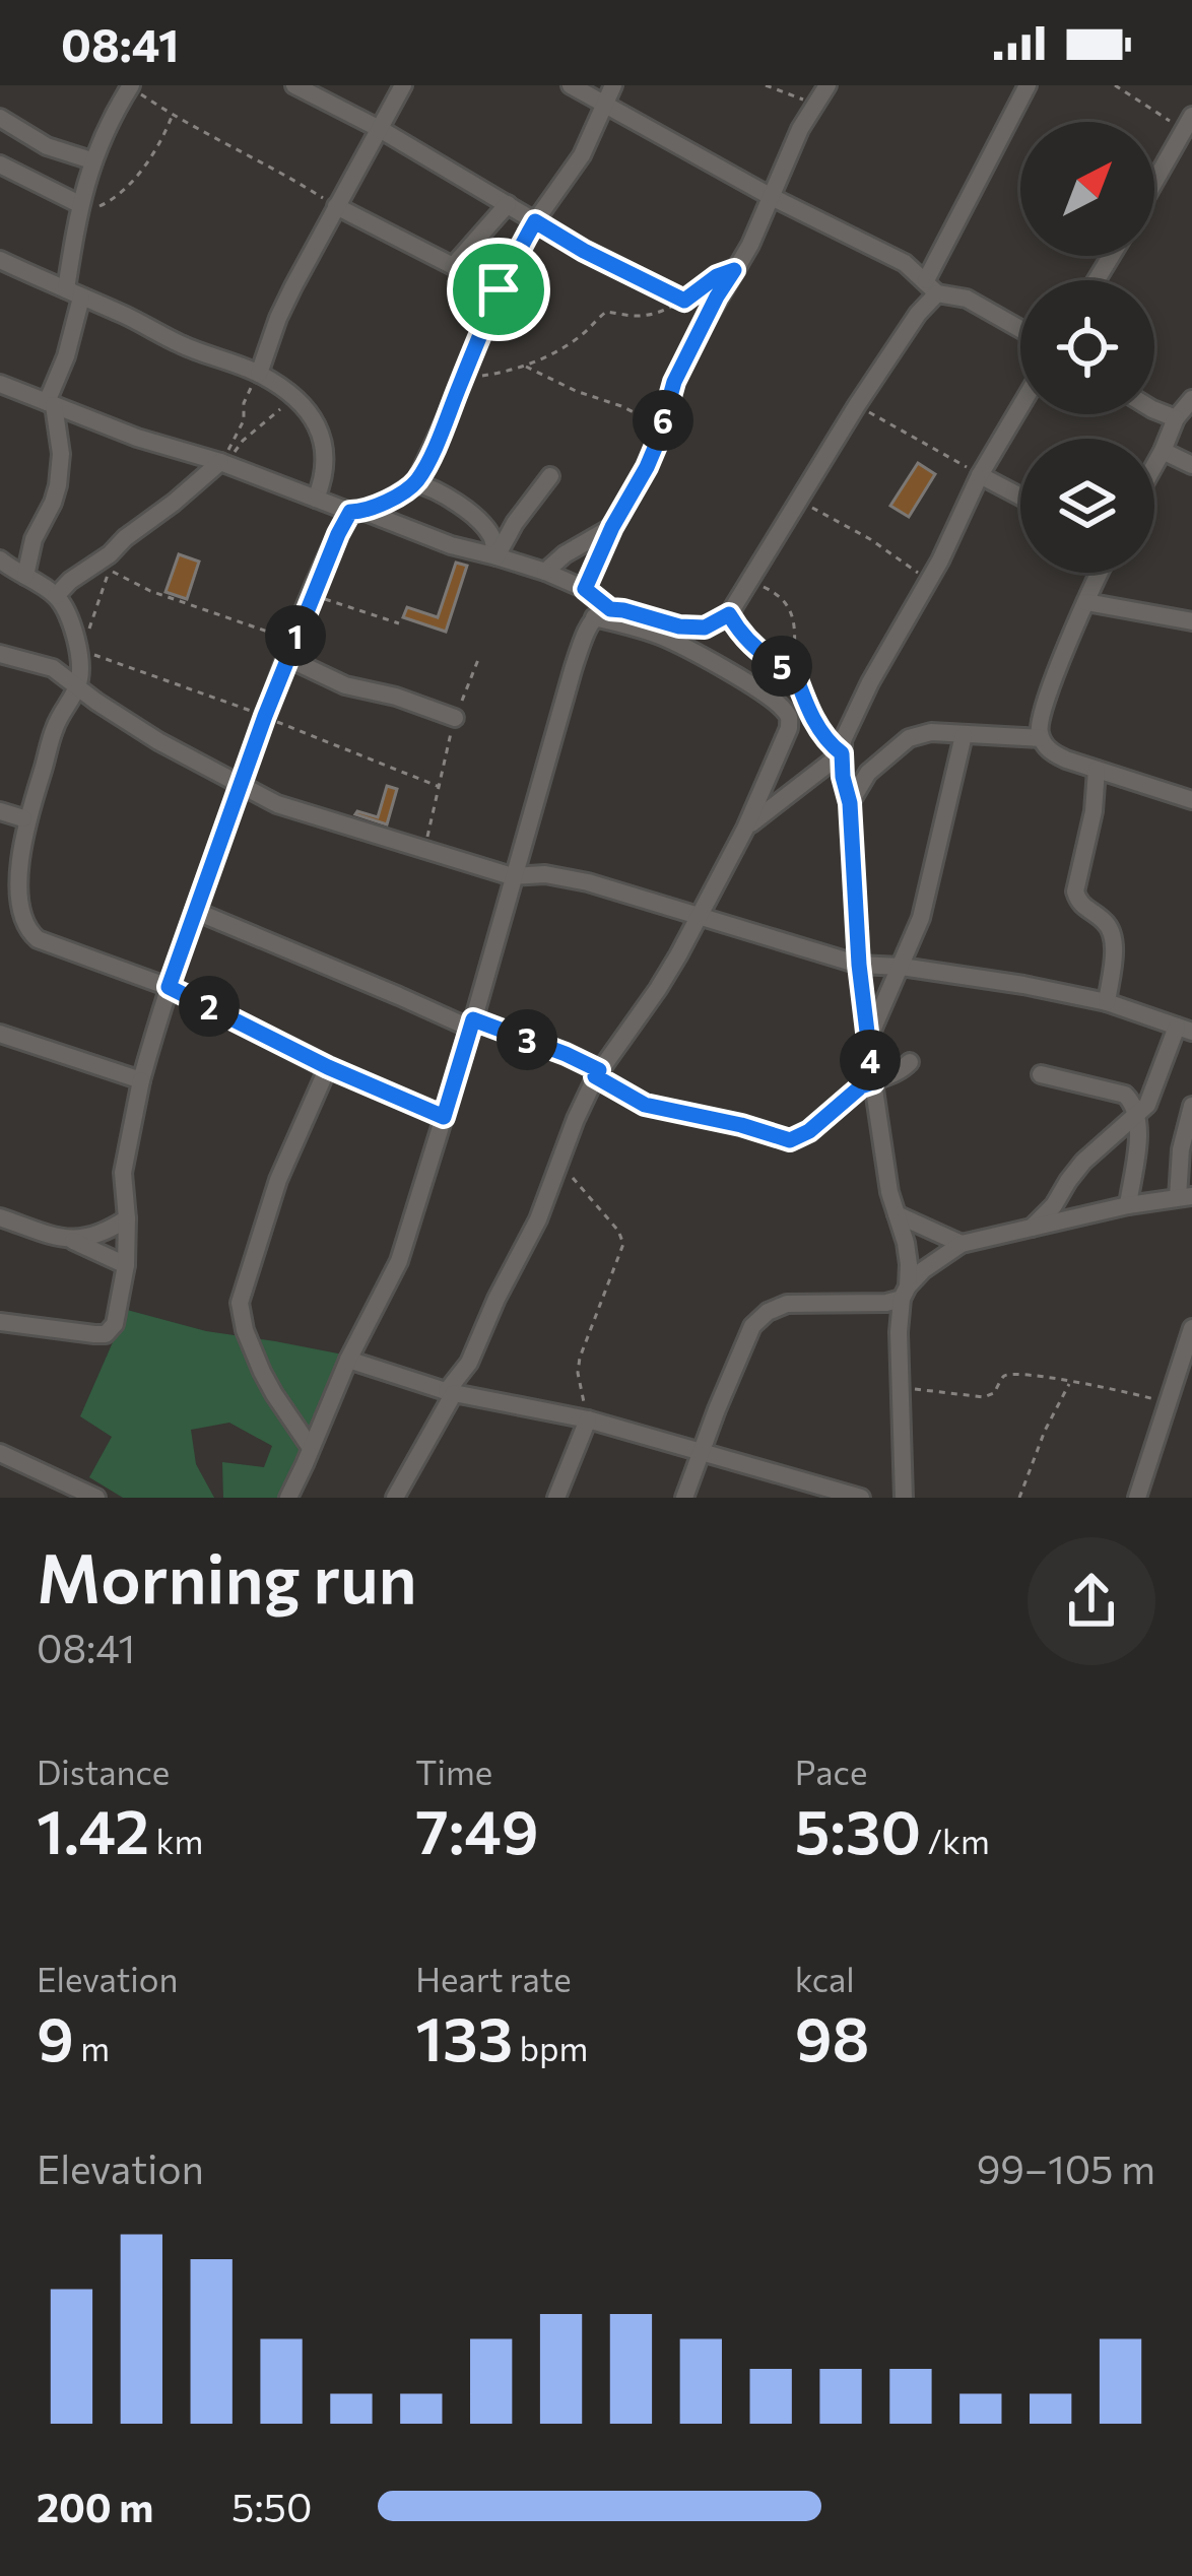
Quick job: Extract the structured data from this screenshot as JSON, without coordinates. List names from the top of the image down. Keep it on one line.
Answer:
{"north":"top right","page":{"status":"08:41","pins":["6","1","5","2","3","4"],"heading":["Morning run","08:41"],"stats":[["Distance","1.42 km"],["Time","7:49"],["Pace","5:30 /km"],["Elevation","9 m"],["Heart rate","133 bpm"],["kcal","98"]],"chart":["Elevation","99–105 m"],"list":[{"name":"200 m","note":"5:50"}]}}
